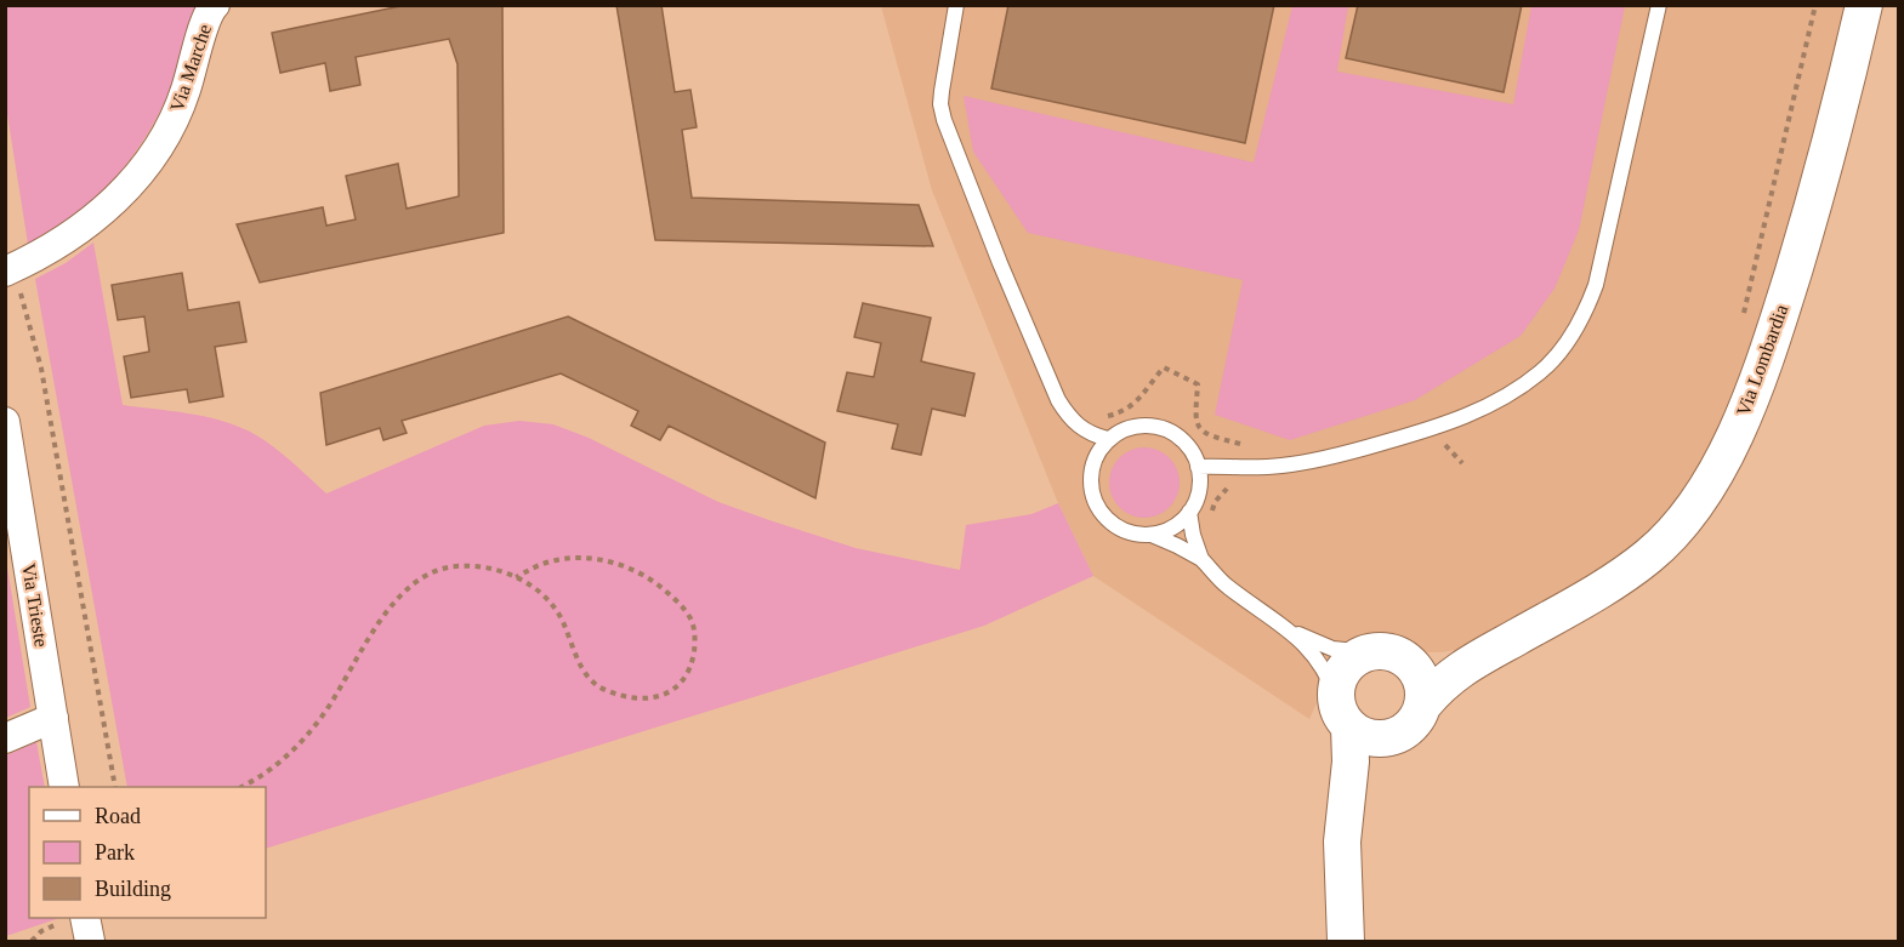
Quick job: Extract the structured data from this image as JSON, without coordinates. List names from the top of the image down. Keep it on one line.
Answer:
{"streets":{"street":["Via Marche","Via Lombardia","Via Trieste"]},"legend":["Road","Park","Building"]}
